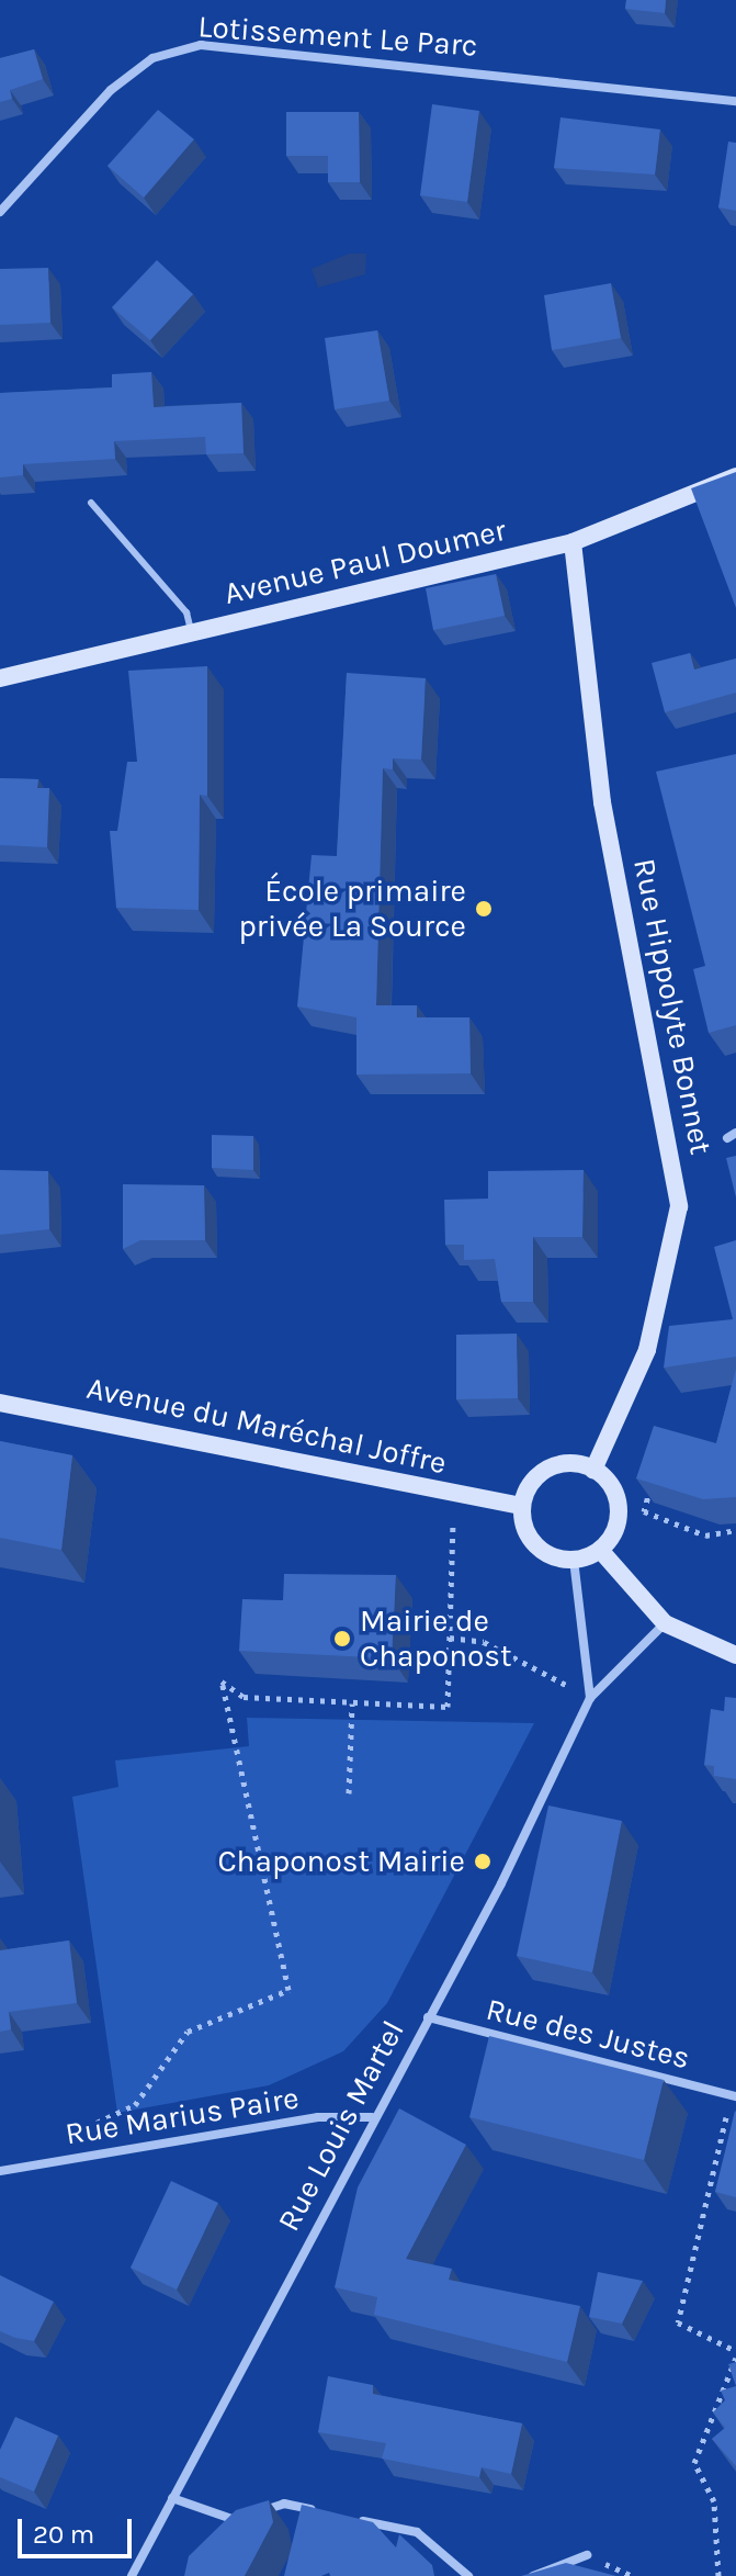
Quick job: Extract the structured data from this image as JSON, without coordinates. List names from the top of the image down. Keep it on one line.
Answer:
{"streets":{"main road":["Avenue Paul Doumer","Rue Hippolyte Bonnet","Avenue du Maréchal Joffre"],"street":["Lotissement Le Parc","Rue des Justes","Rue Marius Paire","Rue Louis Martel"]},"crossings":[["Avenue Paul Doumer","Rue Hippolyte Bonnet"],["Rue Hippolyte Bonnet","Avenue du Maréchal Joffre"],["Rue des Justes","Rue Louis Martel"],["Rue Marius Paire","Rue Louis Martel"]],"places":["École primaire privée La Source","Mairie de Chaponost","Chaponost Mairie"],"scale_bar":"20 m"}
